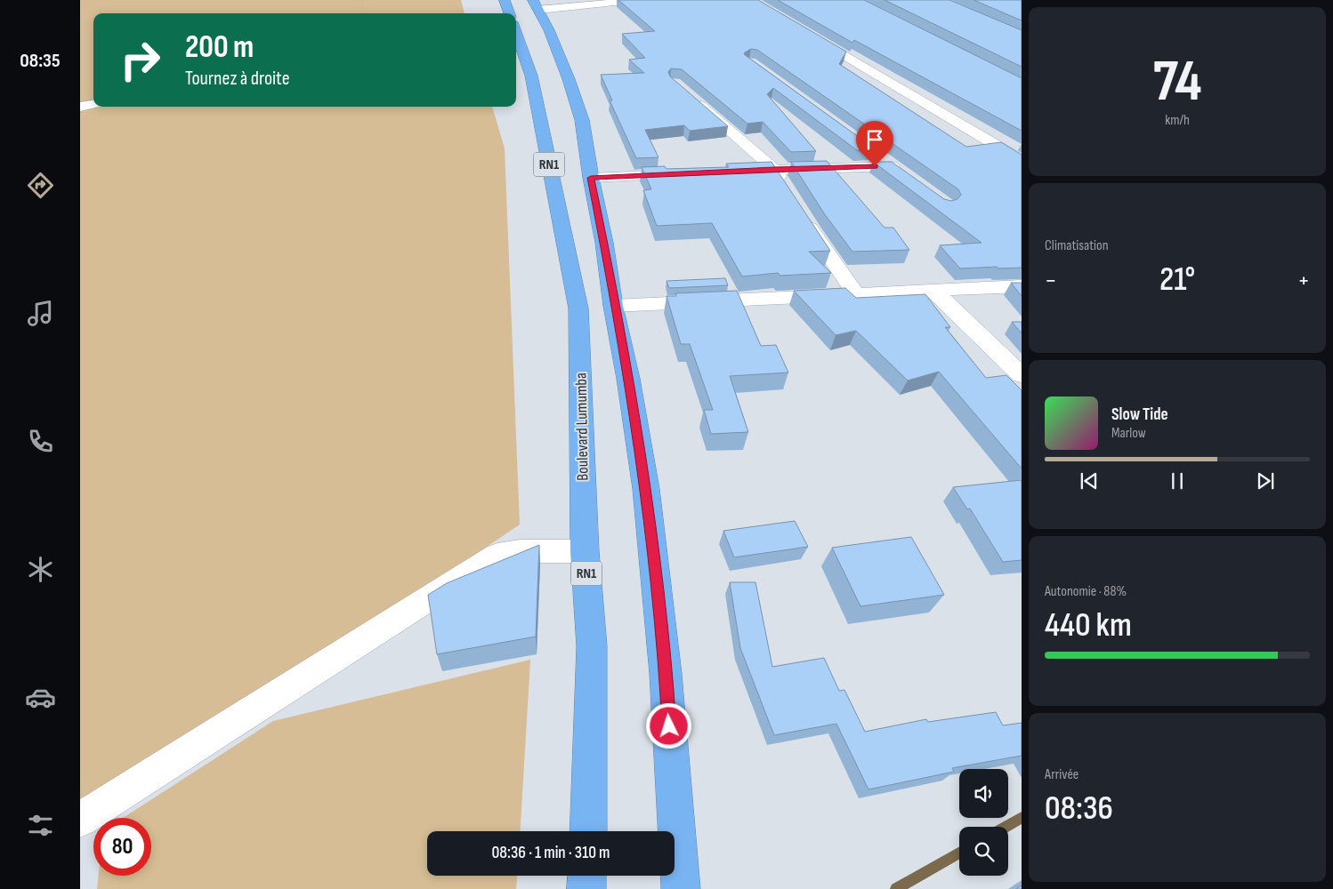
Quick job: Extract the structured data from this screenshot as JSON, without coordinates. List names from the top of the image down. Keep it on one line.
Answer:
{"streets":{"highway":["RN1","Boulevard Lumumba"]},"page":{"tabs":"08:35","tile":[["74","km/h"],"Climatisation",["Autonomie · 88%","440 km"],["Arrivée","08:36"]],"turn":["200 m","Tournez à droite"],"heat":["−","21°","+"],"song":["Slow Tide","Marlow"],"limit":"80","trip":"08:36 · 1 min · 310 m"}}
